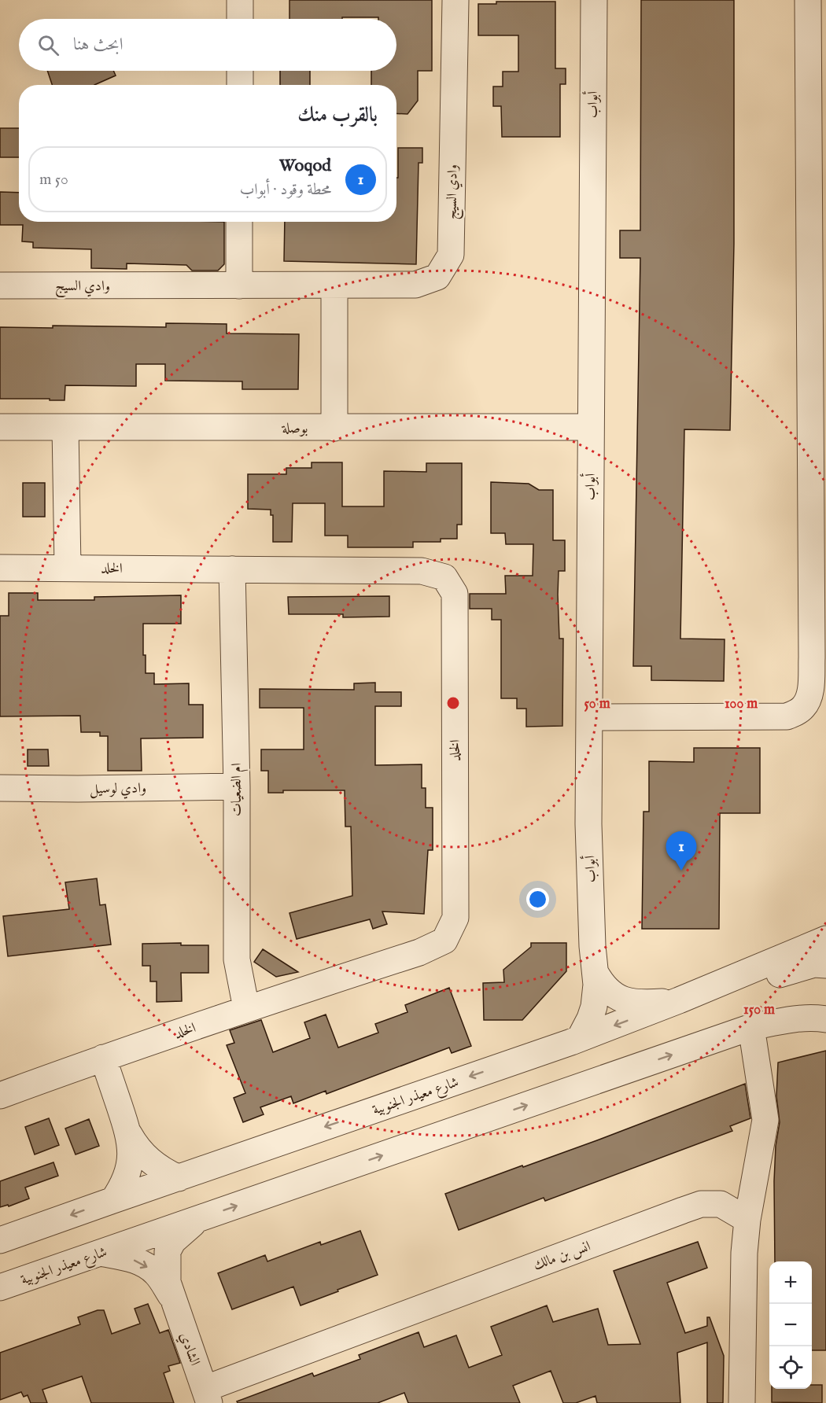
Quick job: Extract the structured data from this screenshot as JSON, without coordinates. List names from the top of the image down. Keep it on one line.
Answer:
{"streets":{"street":["أبواب","وادي السيج","بوصلة","الخلد","وادي لوسيل","ام الضعيات","شارع معيذر الجنوبية","انس بن مالك","الشادي"]},"crossings":[["أبواب","بوصلة"],["أبواب","شارع معيذر الجنوبية"],["الخلد","ام الضعيات"],["وادي لوسيل","ام الضعيات"],["شارع معيذر الجنوبية","الشادي"],["انس بن مالك","الشادي"]],"page":{"search":"ابحث هنا","heading":"بالقرب منك","list":[{"mark":"1","name":"Woqod","note":"محطة وقود · أبواب","value":"50 m"}],"pins":"1","map_buttons":["+","−"]},"rings":["50 m","100 m","150 m"]}
